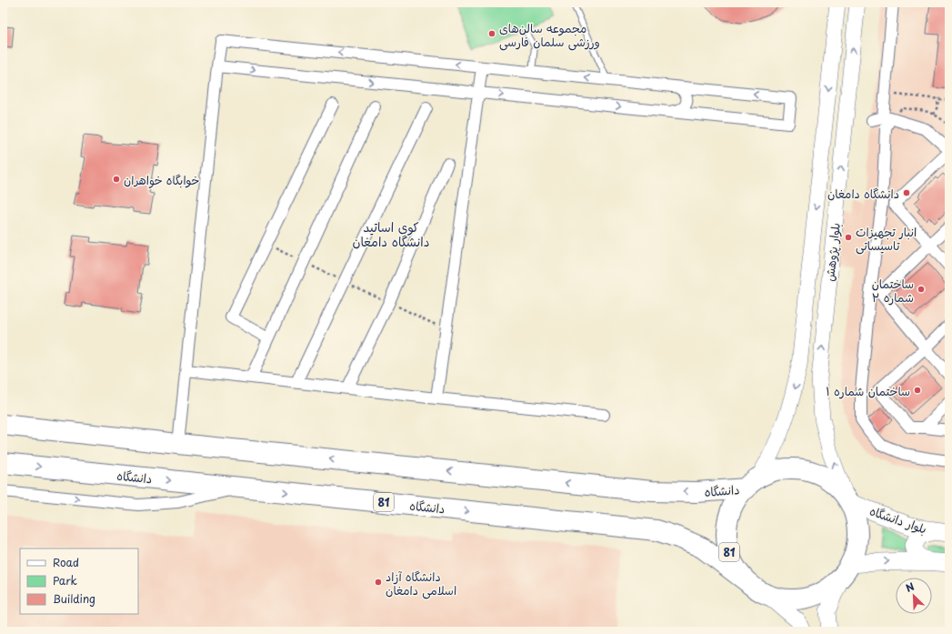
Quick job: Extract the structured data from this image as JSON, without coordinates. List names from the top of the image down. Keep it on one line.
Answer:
{"streets":{"highway":["دانشگاه","81"],"main road":["بلوار دانشگاه"],"street":["بلوار پژوهش"]},"crossings":[["بلوار پژوهش","دانشگاه"],["بلوار پژوهش","81"],["بلوار پژوهش","بلوار دانشگاه"],["دانشگاه","81"],["81","بلوار دانشگاه"]],"districts":["کوی اساتید دانشگاه دامغان"],"places":["مجموعه سالن‌های ورزشی سلمان فارسی","خوابگاه خواهران","دانشگاه دامغان","انبار تجهیزات تاسیساتی","ساختمان شماره ۲","ساختمان شماره ۱","دانشگاه آزاد اسلامی دامغان"],"legend":["Road","Park","Building"],"north":"top left"}
